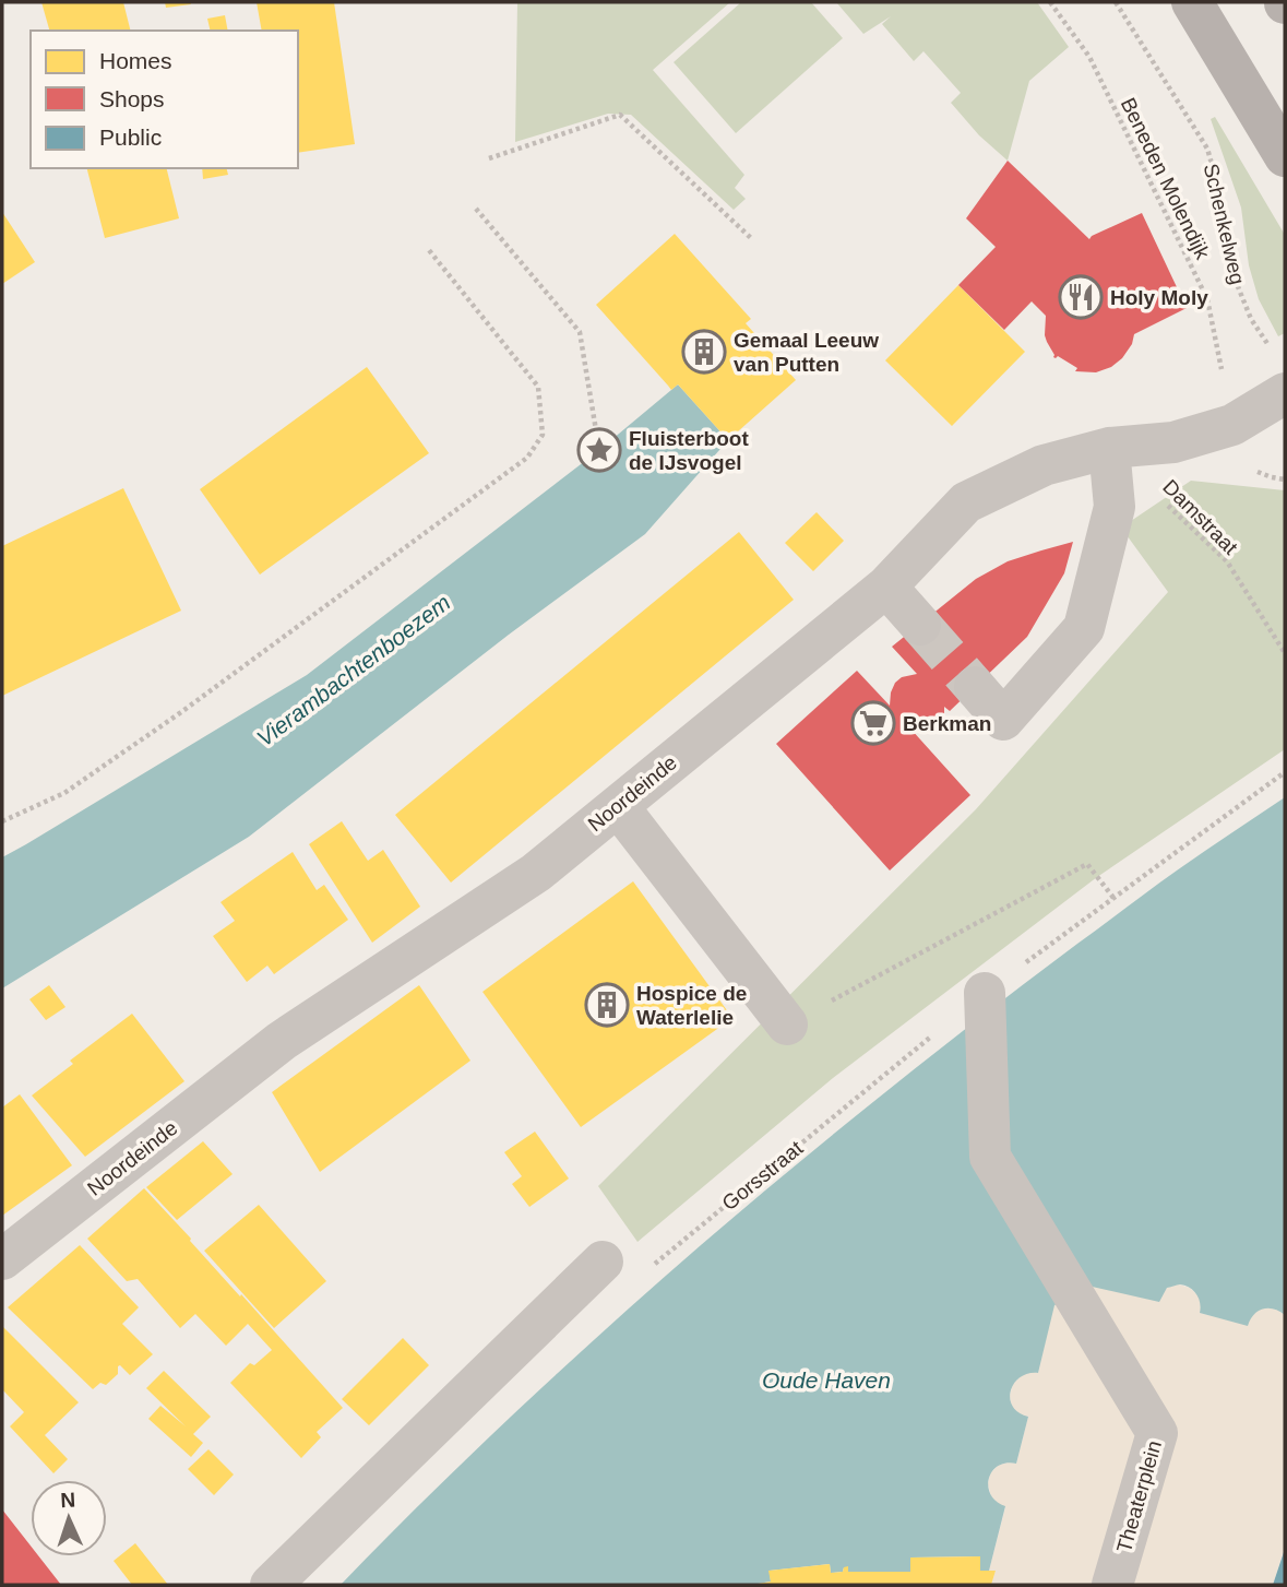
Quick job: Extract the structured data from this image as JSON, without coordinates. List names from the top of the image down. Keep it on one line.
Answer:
{"streets":{"street":["Noordeinde","Theaterplein"],"path":["Beneden Molendijk","Schenkelweg","Damstraat","Gorsstraat"]},"crossings":[["Beneden Molendijk","Noordeinde"],["Schenkelweg","Noordeinde"],["Damstraat","Noordeinde"],["Gorsstraat","Theaterplein"]],"water":["Vierambachtenboezem","Oude Haven"],"places":{"restaurant":["Holy Moly"],"building":["Gemaal Leeuw van Putten","Hospice de Waterlelie"],"place":["Fluisterboot de IJsvogel"],"supermarket":["Berkman"]},"legend":["Homes","Shops","Public"],"north":"top"}
